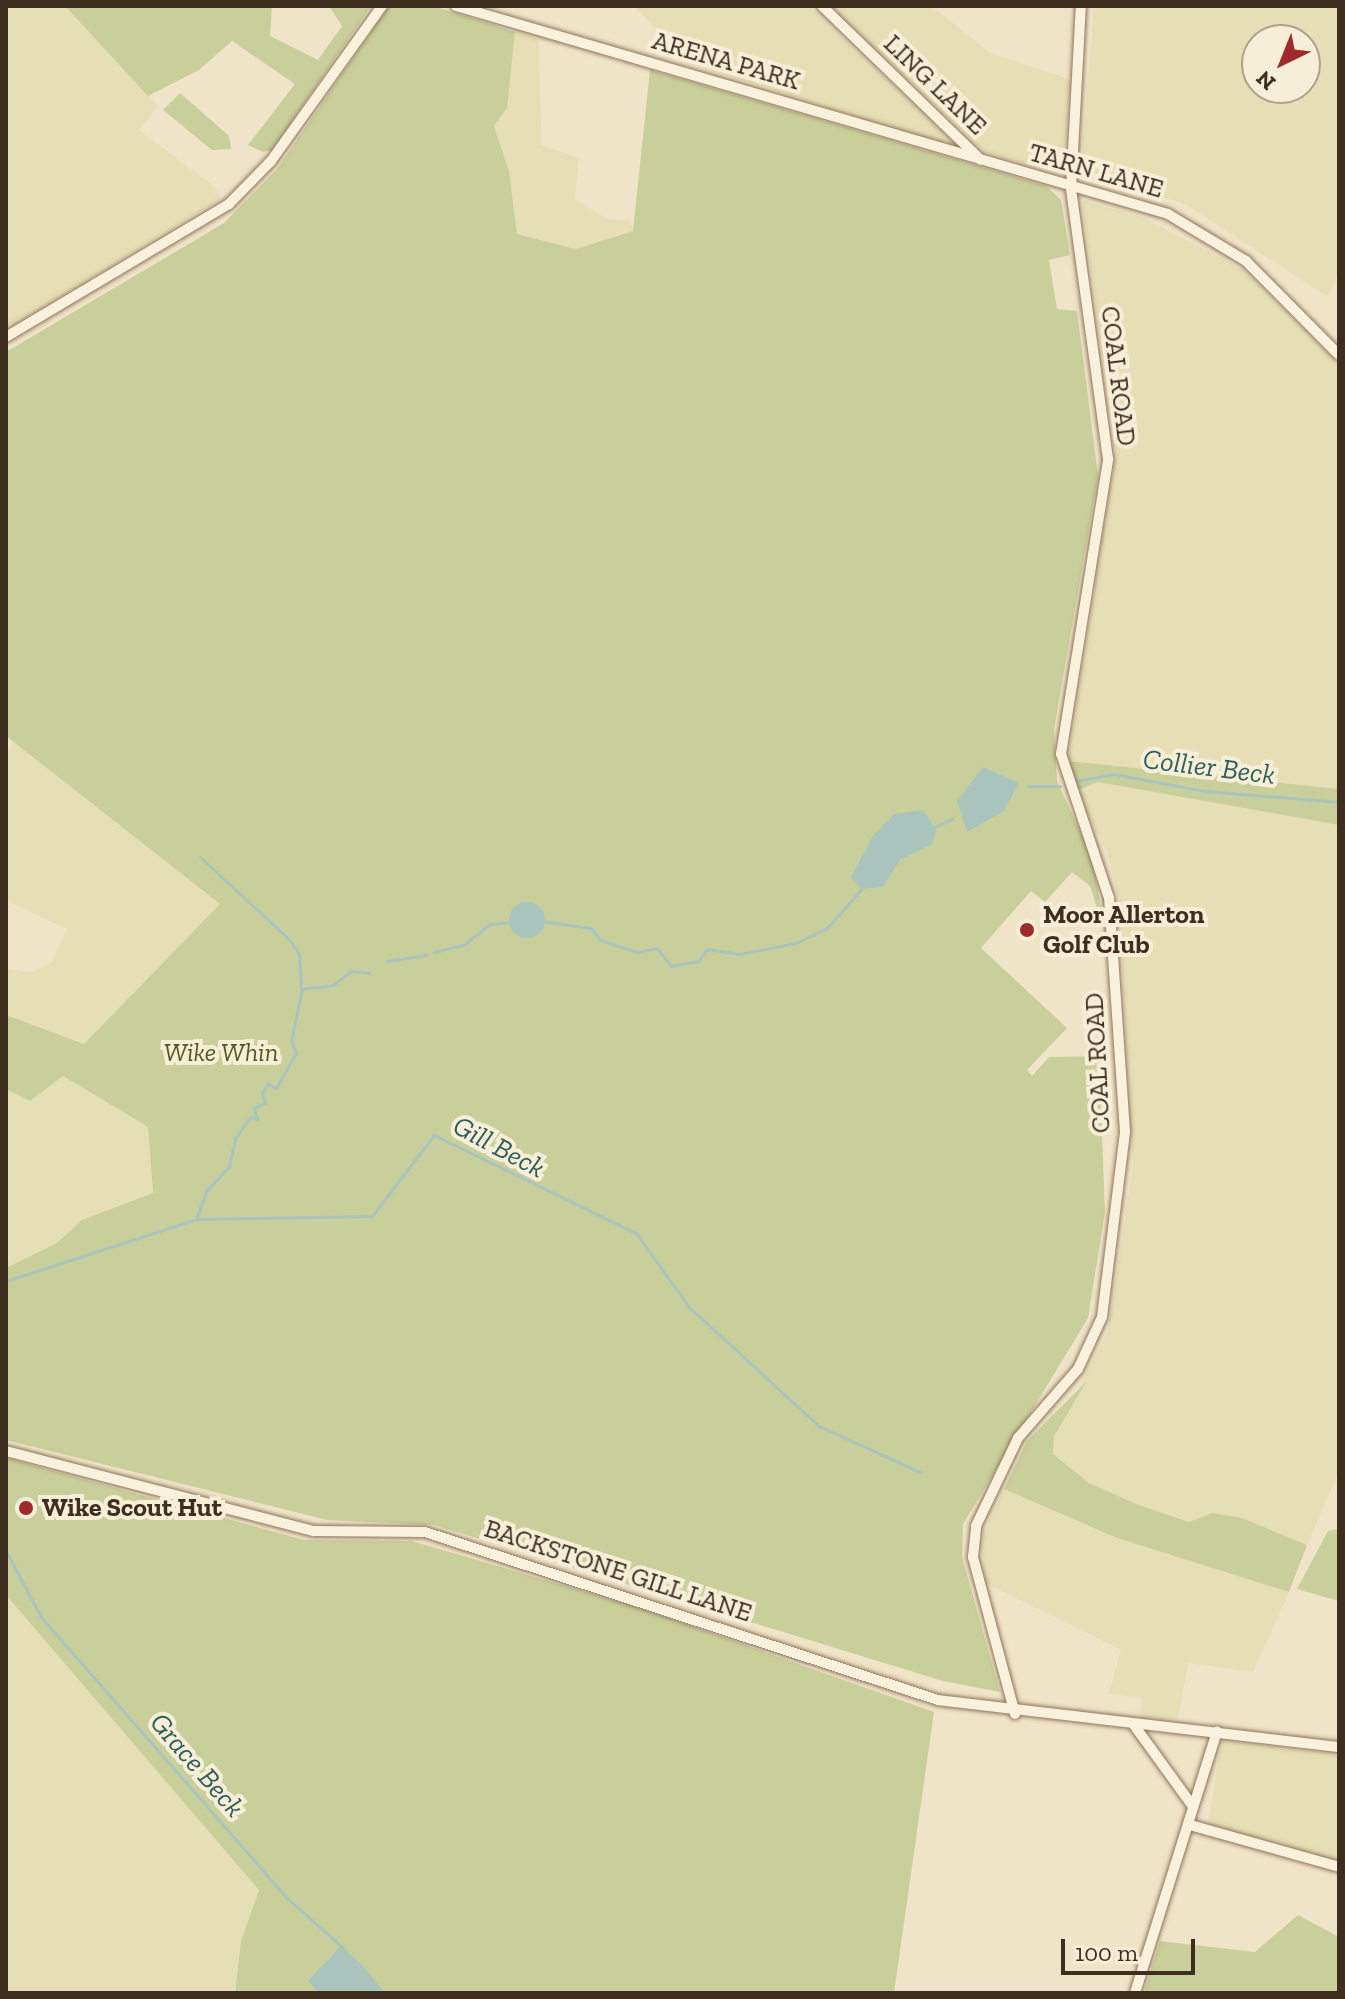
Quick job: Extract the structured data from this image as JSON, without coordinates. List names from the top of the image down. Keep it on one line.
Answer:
{"streets":{"street":["ARENA PARK","LING LANE","TARN LANE","COAL ROAD","BACKSTONE GILL LANE"]},"crossings":[["ARENA PARK","LING LANE"],["ARENA PARK","TARN LANE"],["LING LANE","TARN LANE"],["TARN LANE","COAL ROAD"],["COAL ROAD","BACKSTONE GILL LANE"]],"water":["Collier Beck","Gill Beck","Grace Beck"],"parks":["Wike Whin"],"places":["Moor Allerton Golf Club","Wike Scout Hut"],"scale_bar":"100 m","north":"bottom left"}
